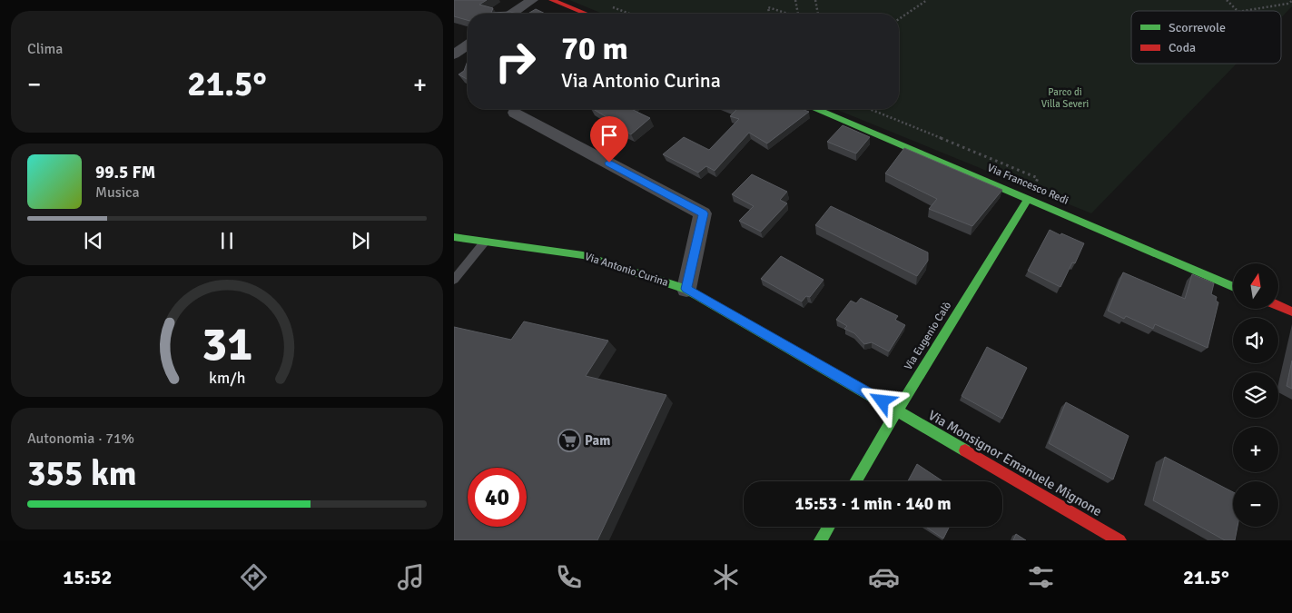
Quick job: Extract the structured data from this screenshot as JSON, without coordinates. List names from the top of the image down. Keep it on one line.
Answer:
{"streets":{"street":["Via Francesco Redi","Via Antonio Curina","Via Eugenio Calò","Via Monsignor Emanuele Mignone"]},"crossings":[["Via Francesco Redi","Via Eugenio Calò"],["Via Antonio Curina","Via Eugenio Calò"],["Via Antonio Curina","Via Monsignor Emanuele Mignone"],["Via Eugenio Calò","Via Monsignor Emanuele Mignone"]],"parks":["Parco di Villa Severi"],"places":{"supermarket":["Pam"]},"legend":["Scorrevole","Coda"],"north":"top","page":{"tile":["Clima",["Autonomia · 71%","355 km"]],"turn":["70 m","Via Antonio Curina"],"heat":["−","21.5°","+"],"song":["99.5 FM","Musica"],"map_buttons":["+","−"],"limit":"40","trip":"15:53 · 1 min · 140 m","tabs":["15:52","21.5°"],"gauge":["31","km/h"]}}
